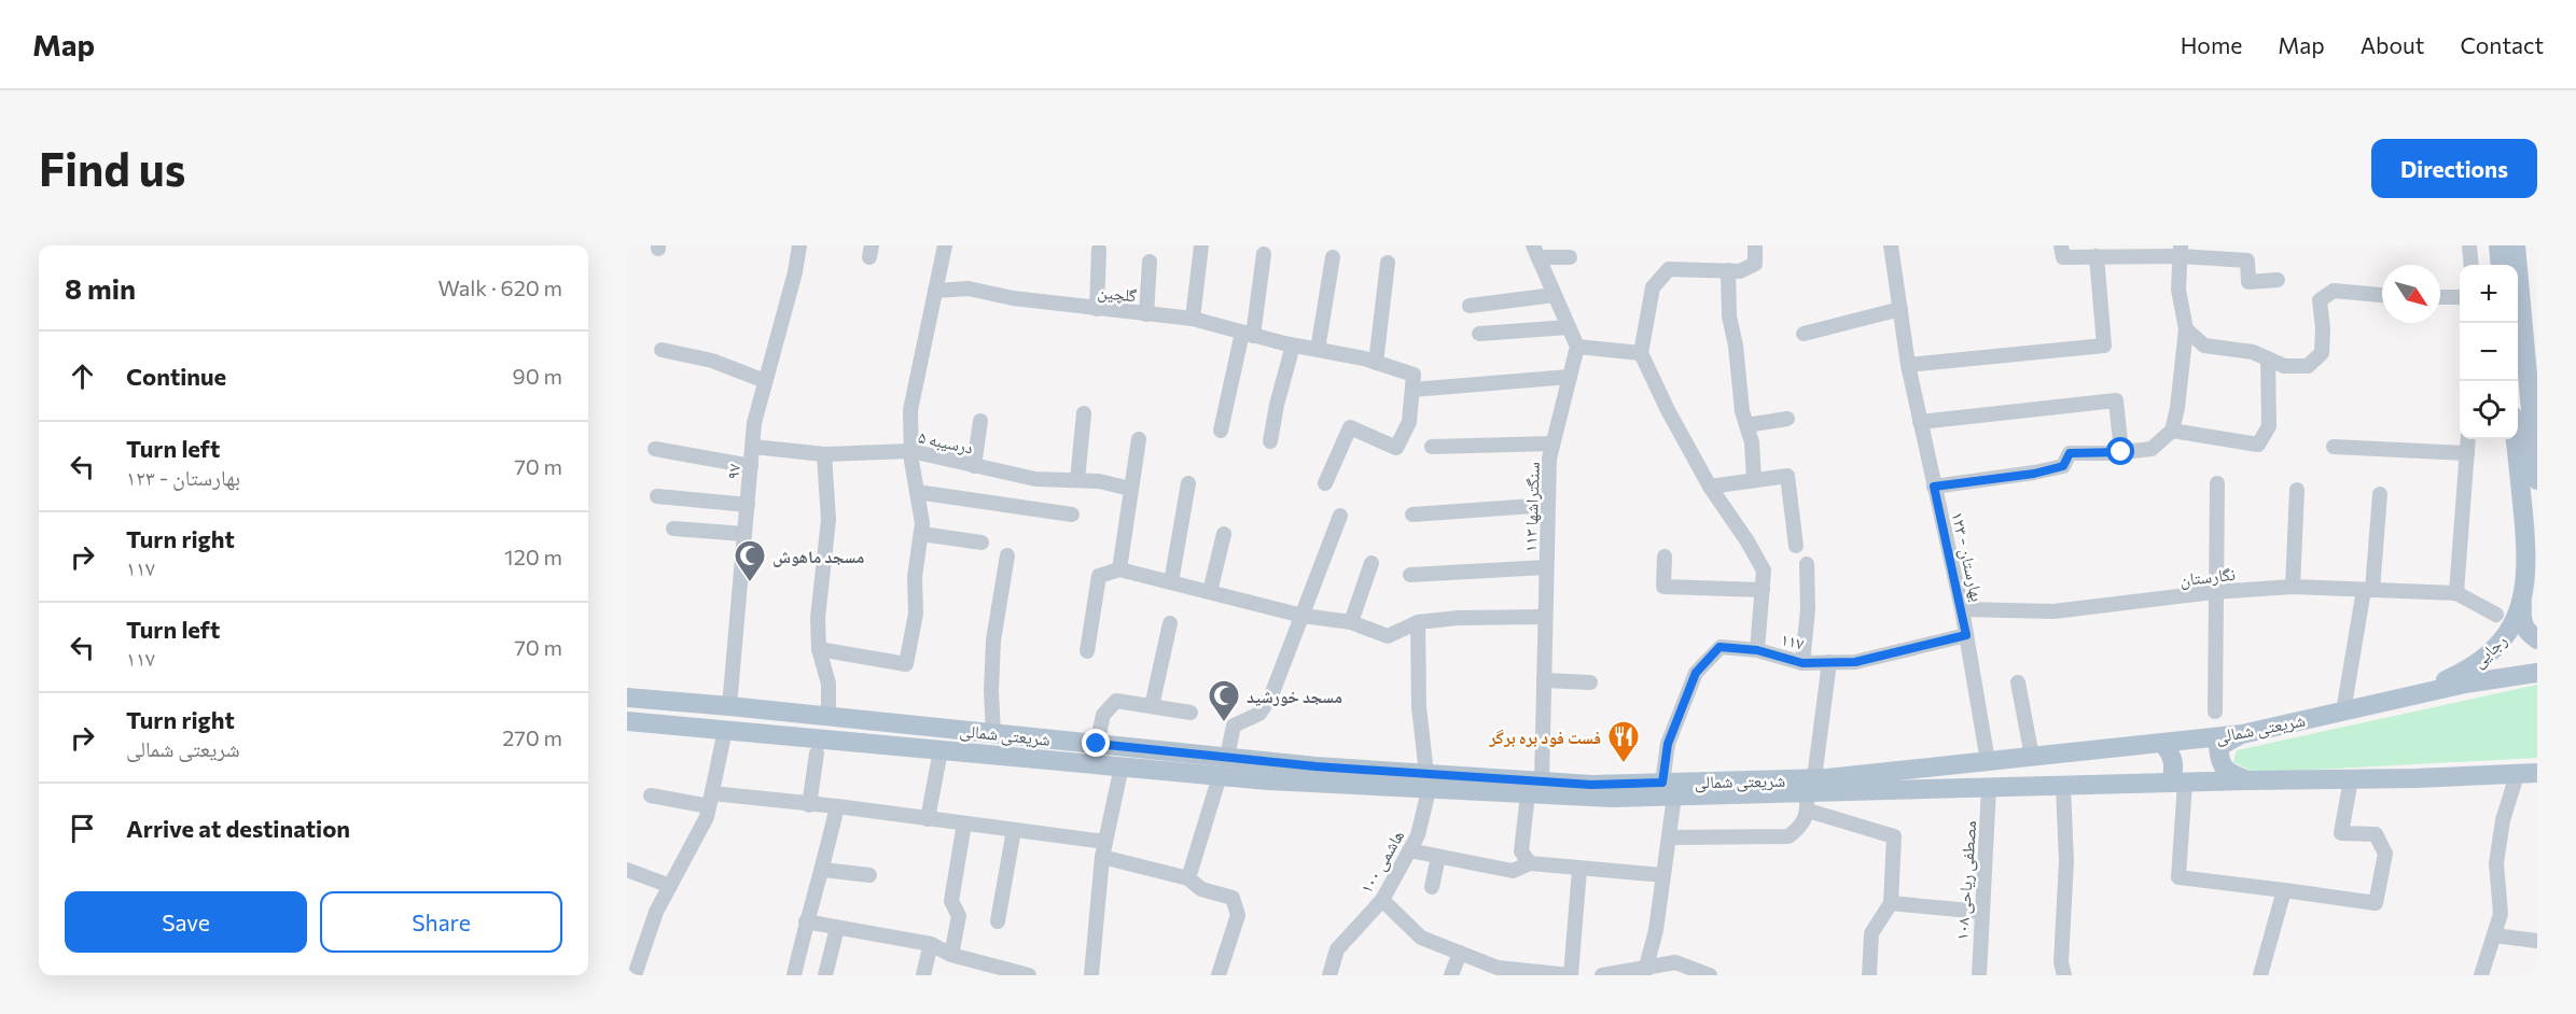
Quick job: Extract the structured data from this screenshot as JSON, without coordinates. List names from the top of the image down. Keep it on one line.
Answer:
{"streets":{"main road":["رجایی","شریعتی شمالی"],"street":["گلچین","درسیبه ۵","۹۷","سنگتراشها ۱۱۳","بهارستان - ۱۲۳","نگارستان","۱۱۷","هاشمی ۱۰۰","مصطفی ریاحی ۱۰۸"]},"crossings":[["درسیبه ۵","۹۷"],["۹۷","شریعتی شمالی"],["سنگتراشها ۱۱۳","شریعتی شمالی"],["بهارستان - ۱۲۳","نگارستان"],["بهارستان - ۱۲۳","۱۱۷"],["بهارستان - ۱۲۳","شریعتی شمالی"],["۱۱۷","شریعتی شمالی"],["رجایی","شریعتی شمالی"],["شریعتی شمالی","هاشمی ۱۰۰"],["شریعتی شمالی","مصطفی ریاحی ۱۰۸"]],"places":{"mosque":["مسجد ماهوش","مسجد خورشید"],"restaurant":["فست فود بره برگر"]},"north":"bottom right","page":{"header":"Map","nav":["Home","Map","About","Contact"],"buttons":["Directions",["Save","Share"]],"title":"Find us","heading":["8 min","Walk · 620 m"],"map_buttons":["+","−"],"list":[["Continue","90 m"],["Turn left","بهارستان - ۱۲۳","70 m"],["Turn right","۱۱۷","120 m"],["Turn left","۱۱۷","70 m"],["Turn right","شریعتی شمالی","270 m"],"Arrive at destination"]}}
